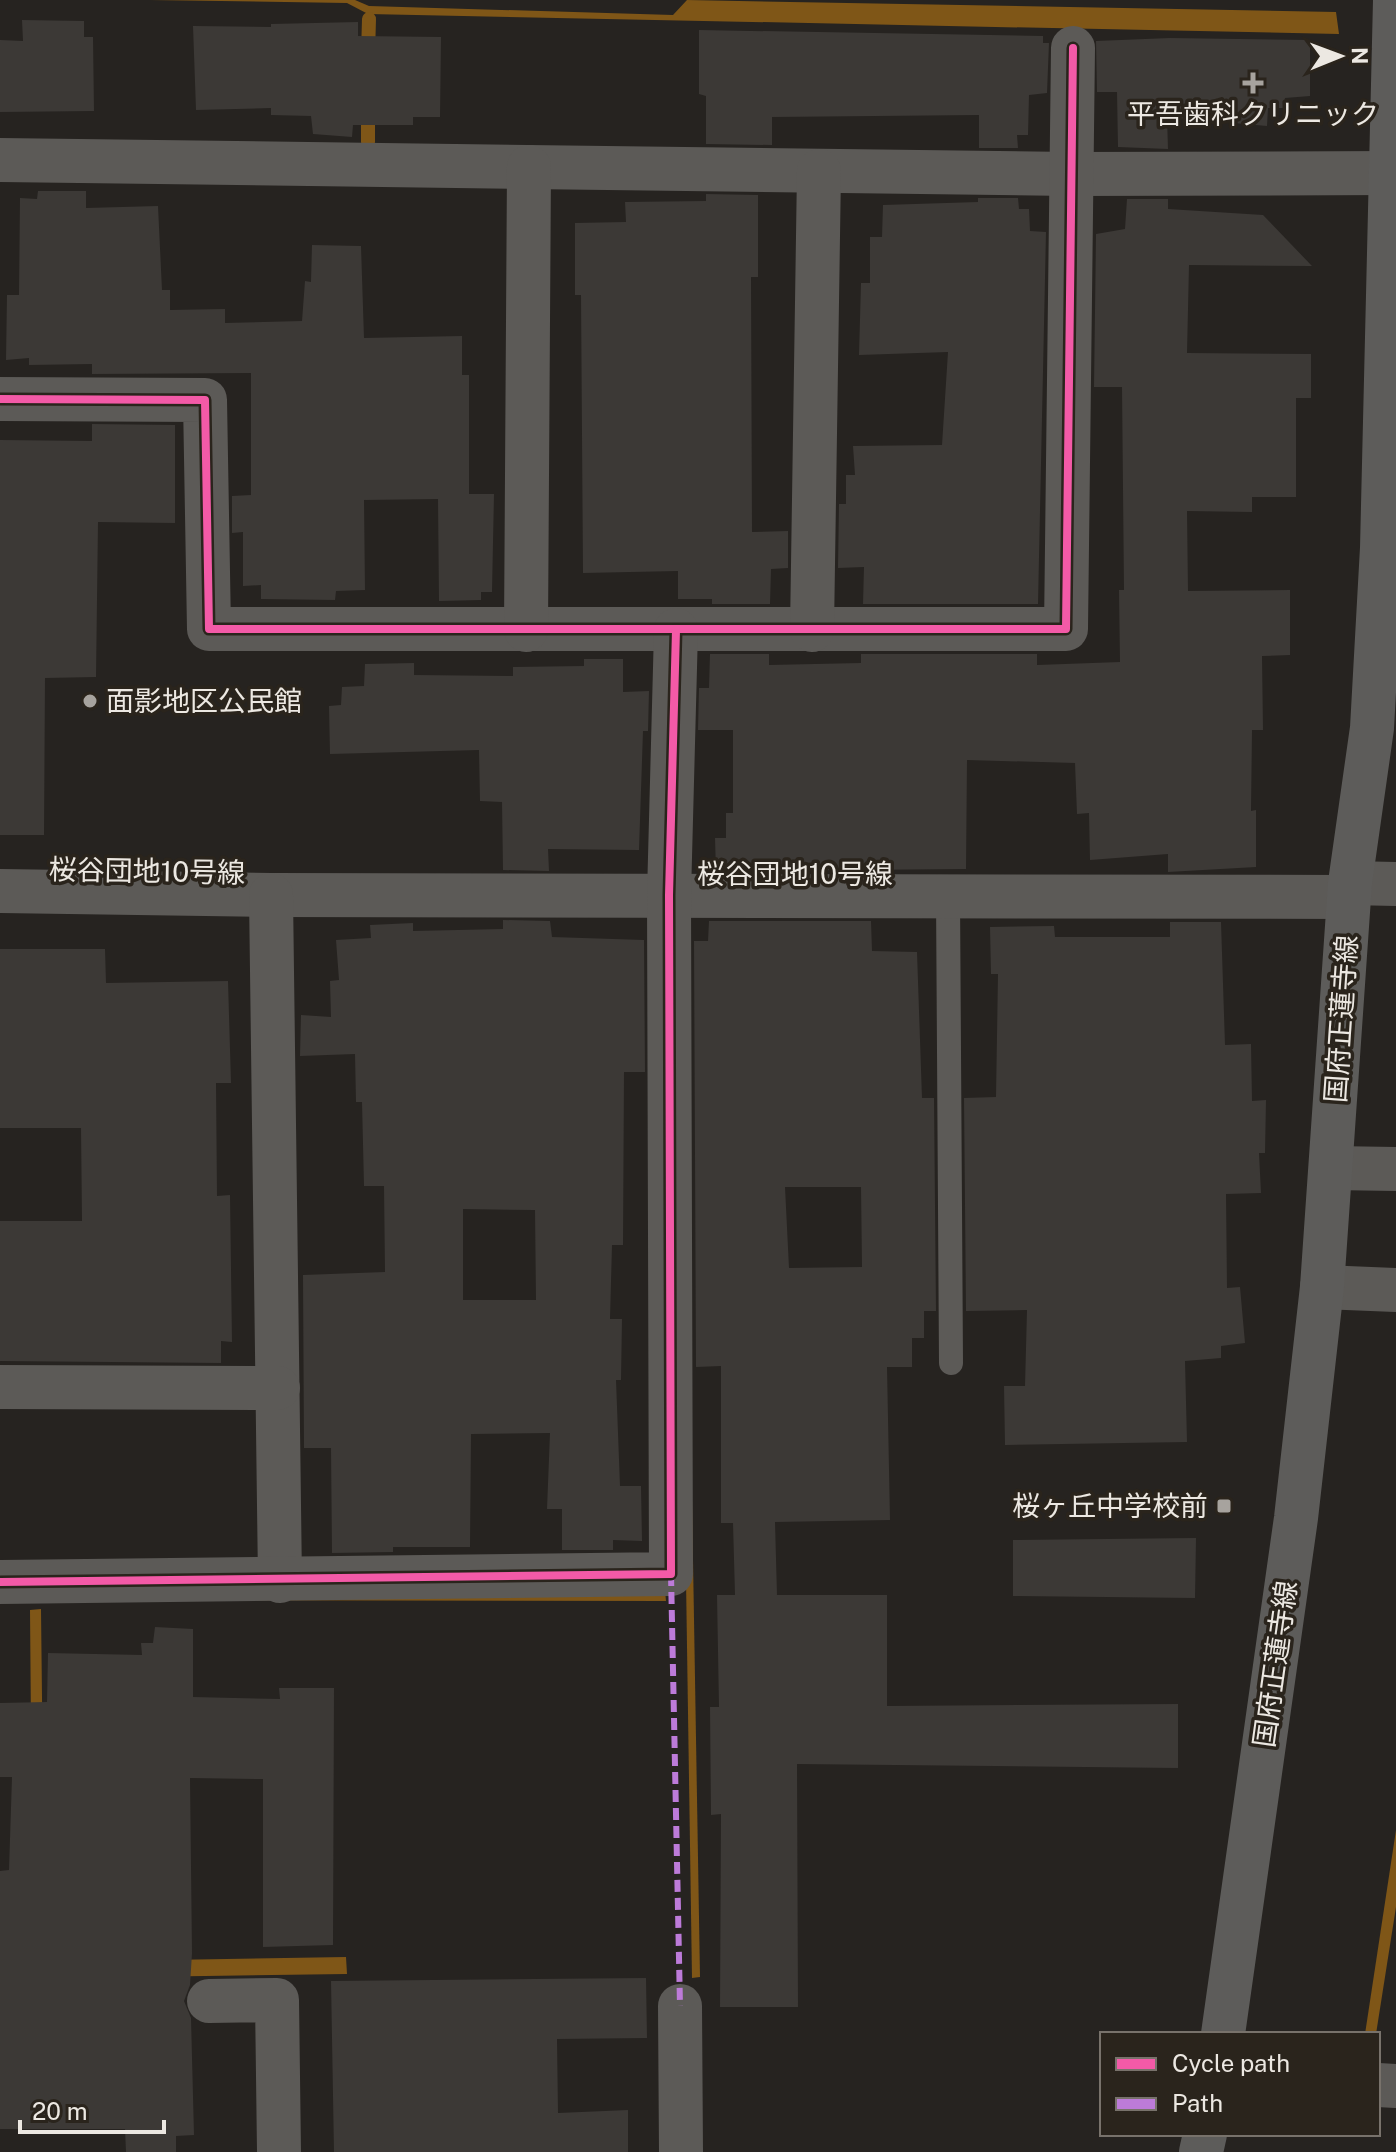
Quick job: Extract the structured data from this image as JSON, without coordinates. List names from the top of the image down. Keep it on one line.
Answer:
{"streets":{"main road":["国府正蓮寺線"],"street":["桜谷団地10号線"]},"crossings":[["桜谷団地10号線","国府正蓮寺線"]],"places":{"health":["平吾歯科クリニック"],"other":["面影地区公民館"],"transit":["桜ヶ丘中学校前"]},"legend":["Cycle path","Path"],"scale_bar":"20 m","north":"right"}
